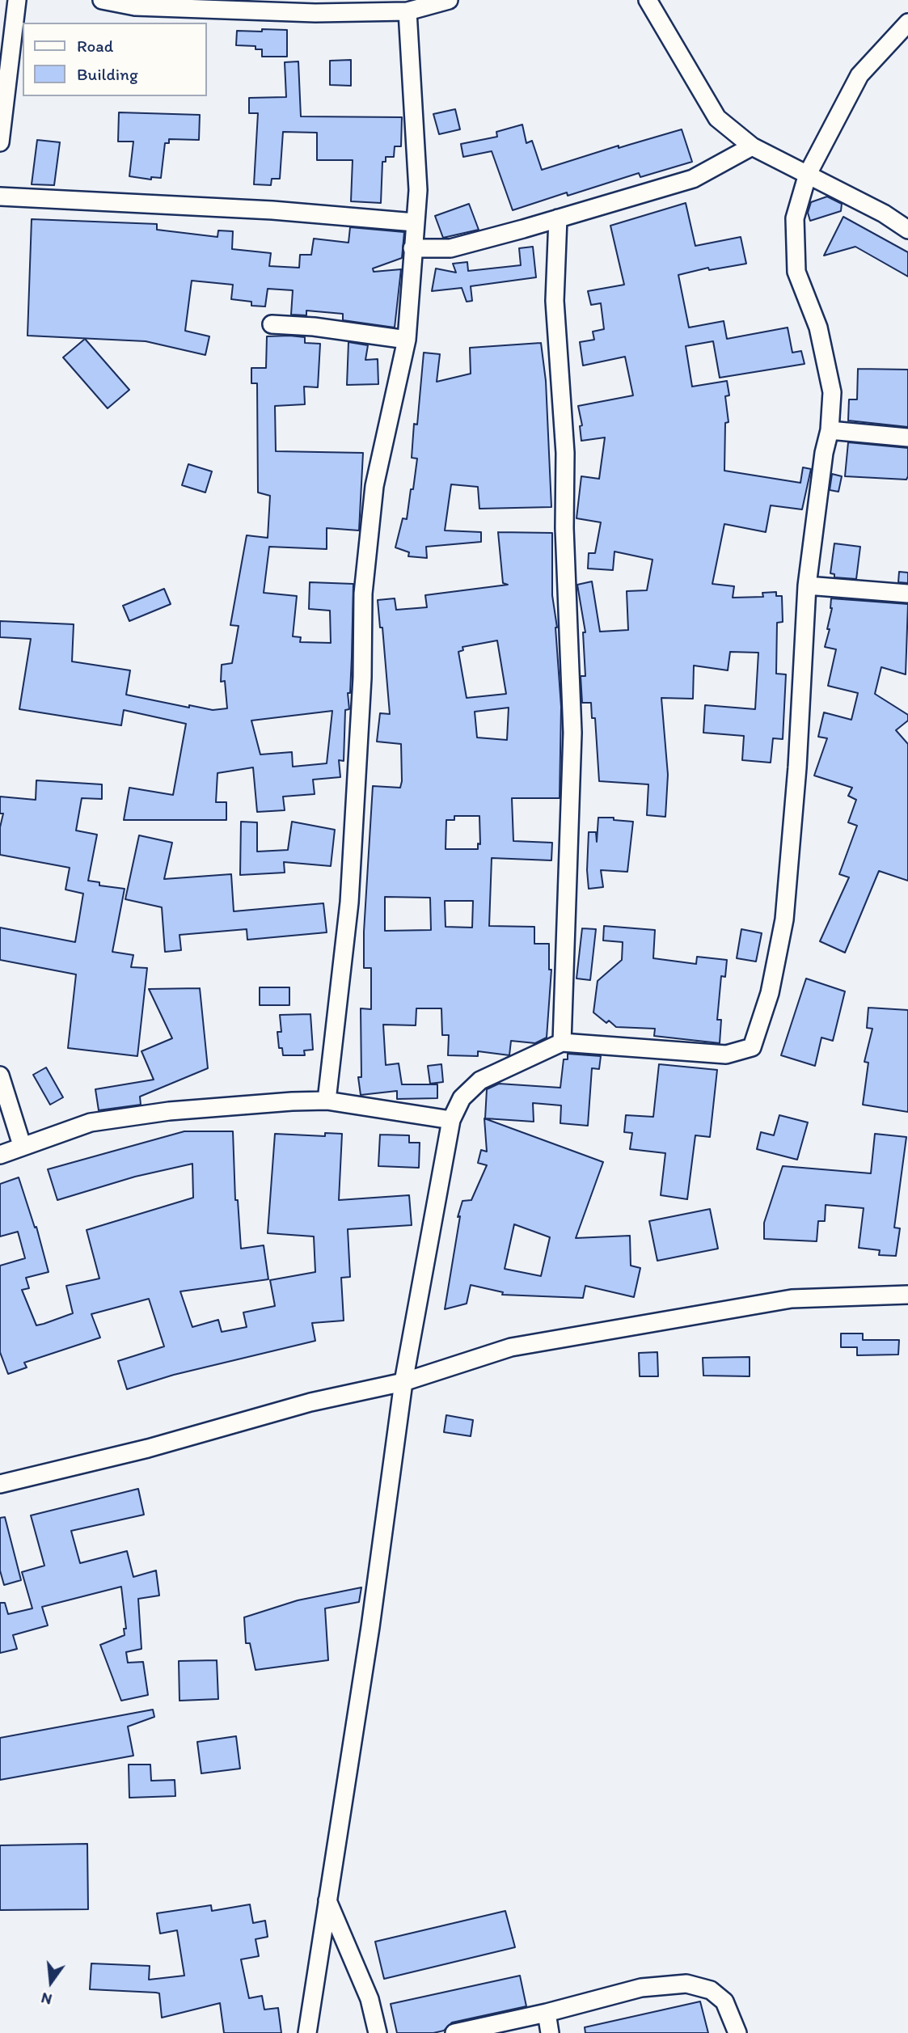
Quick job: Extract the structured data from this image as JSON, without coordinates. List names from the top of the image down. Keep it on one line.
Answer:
{"legend":["Road","Building"],"north":"bottom"}
